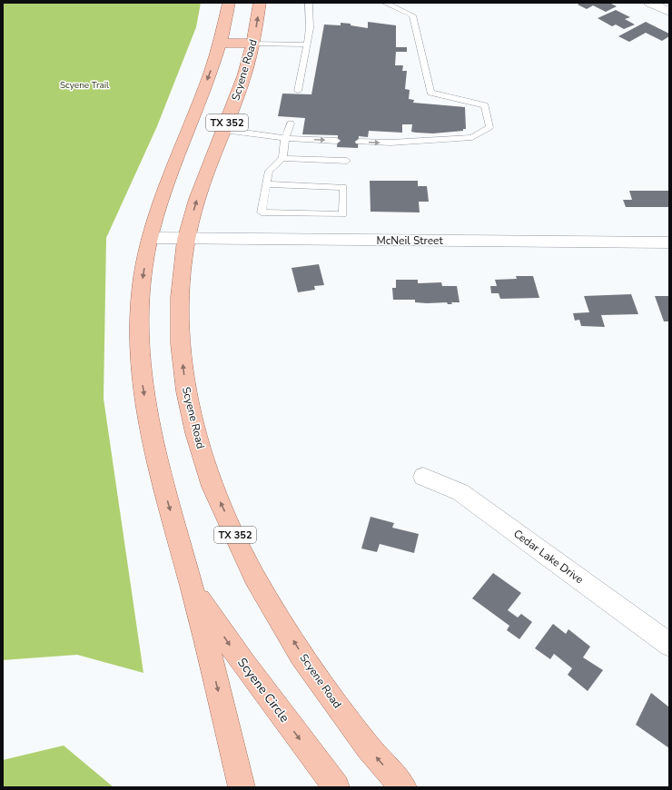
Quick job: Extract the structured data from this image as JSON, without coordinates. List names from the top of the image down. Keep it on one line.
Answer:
{"streets":{"main road":["Scyene Road","TX 352","Scyene Circle"],"street":["McNeil Street","Cedar Lake Drive"]},"crossings":[["Scyene Road","McNeil Street"],["TX 352","McNeil Street"],["TX 352","Scyene Circle"]],"parks":["Scyene Trail"]}
